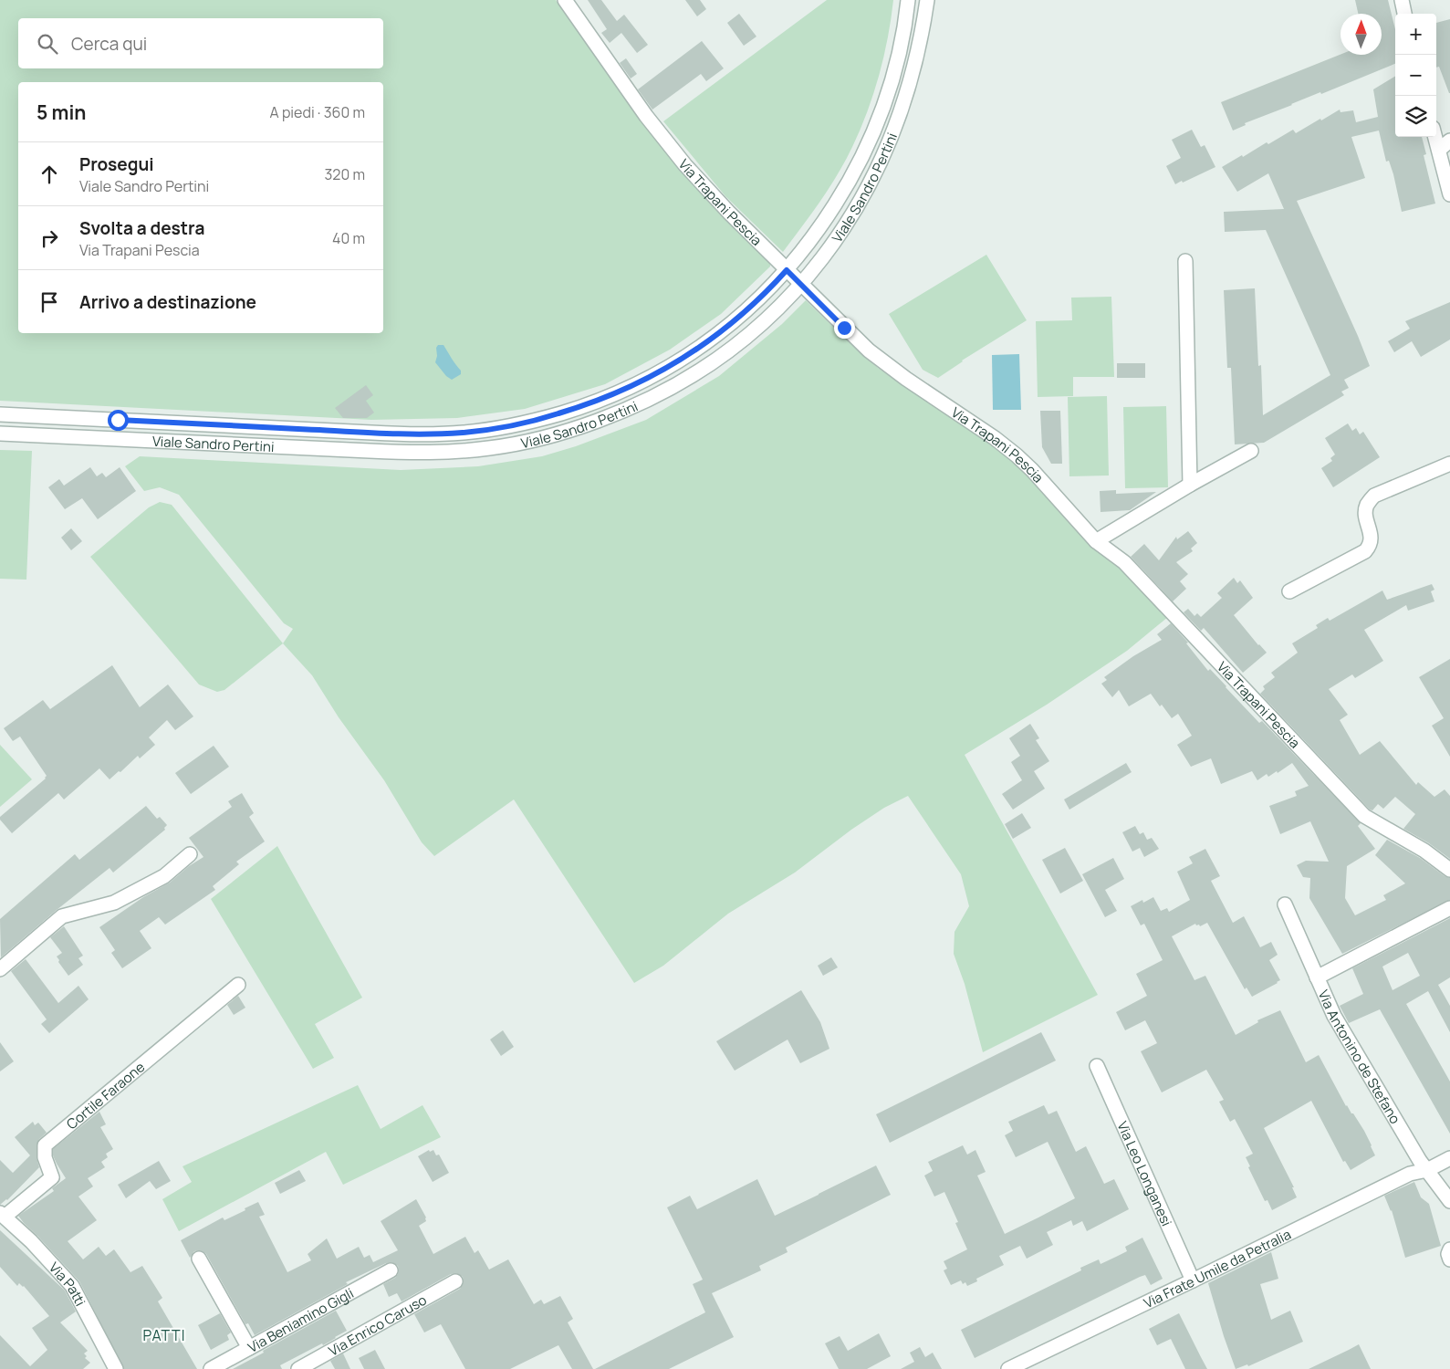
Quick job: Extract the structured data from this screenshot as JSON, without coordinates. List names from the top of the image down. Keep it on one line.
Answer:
{"streets":{"street":["Viale Sandro Pertini","Via Trapani Pescia","Via Antonino de Stefano","Cortile Faraone","Via Leo Longanesi","Via Frate Umile da Petralia","Via Patti","Via Beniamino Gigli","Via Enrico Caruso"]},"crossings":[["Viale Sandro Pertini","Via Trapani Pescia"],["Via Antonino de Stefano","Via Frate Umile da Petralia"],["Cortile Faraone","Via Patti"],["Via Leo Longanesi","Via Frate Umile da Petralia"]],"districts":["PATTI"],"north":"top","page":{"map_buttons":["+","−"],"search":"Cerca qui","heading":["5 min","A piedi · 360 m"],"list":[["Prosegui","Viale Sandro Pertini","320 m"],["Svolta a destra","Via Trapani Pescia","40 m"],"Arrivo a destinazione"]}}
